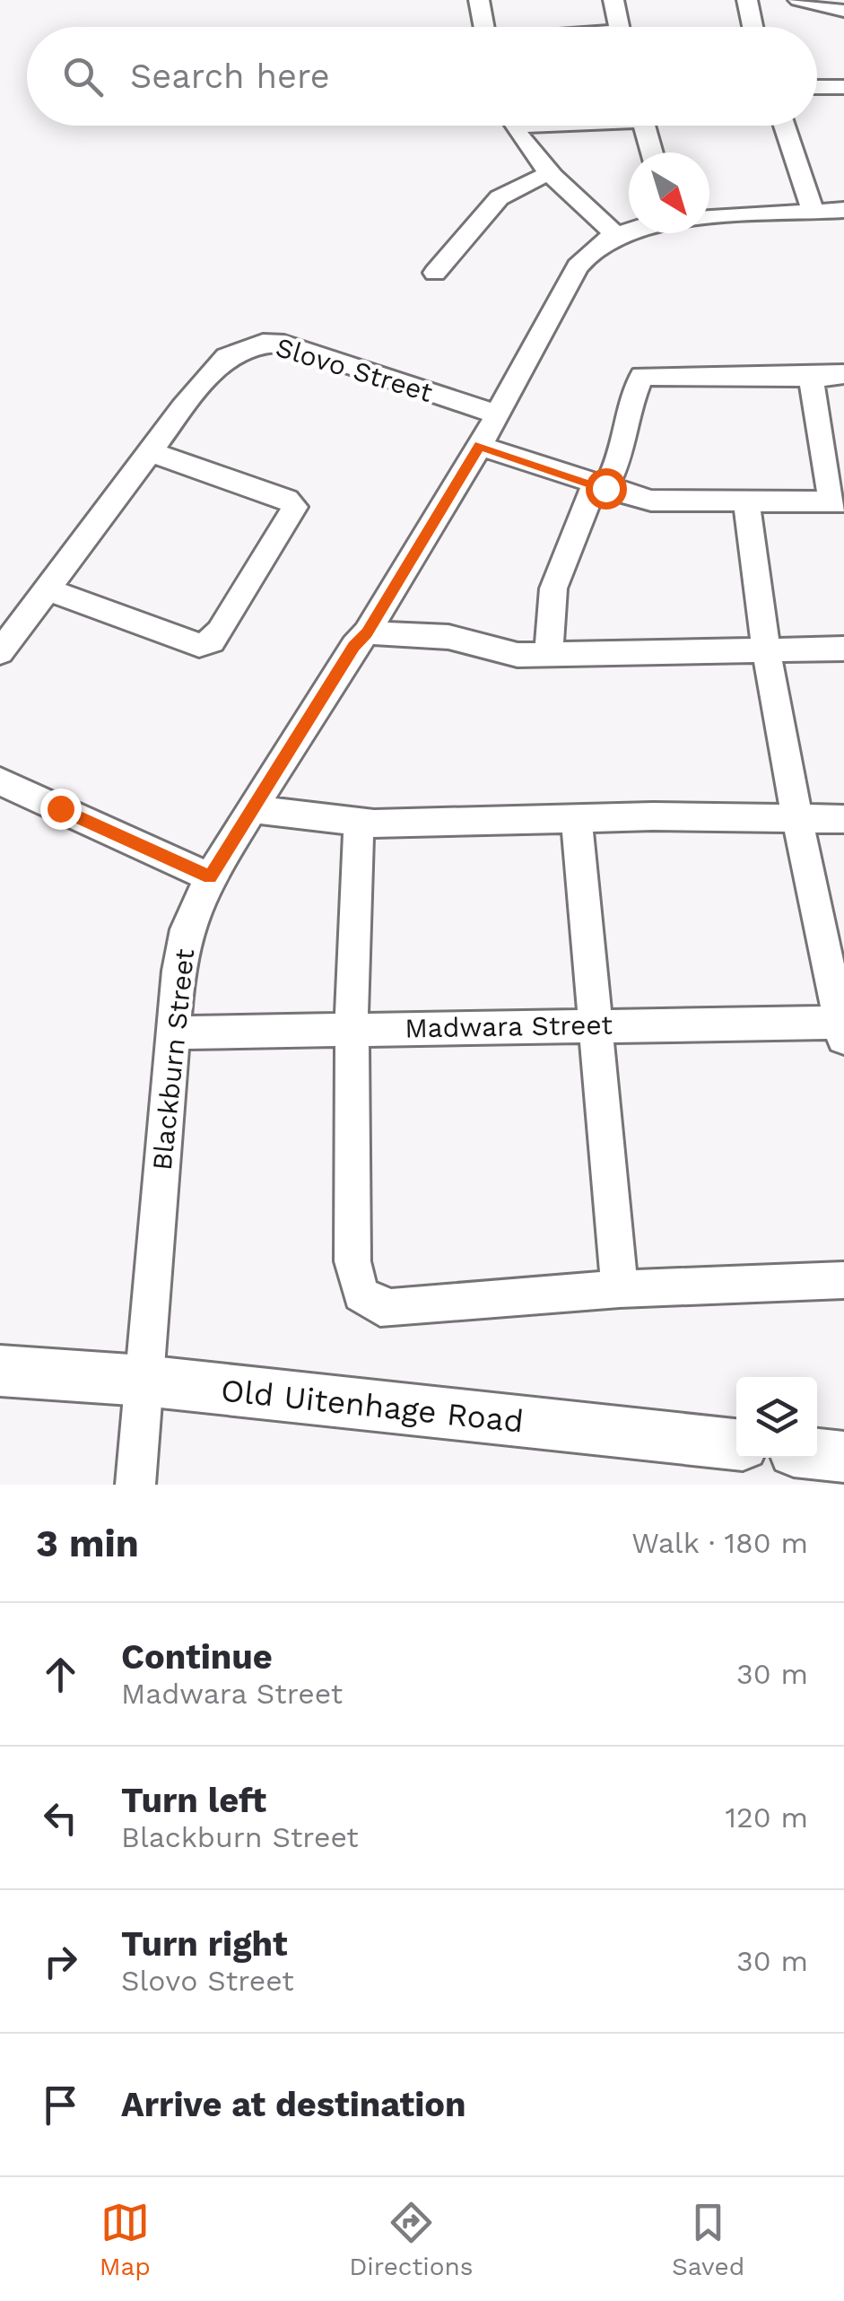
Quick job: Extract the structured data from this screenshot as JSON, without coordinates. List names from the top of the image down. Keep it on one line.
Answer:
{"streets":{"street":["Slovo Street","Madwara Street","Blackburn Street","Old Uitenhage Road"]},"crossings":[["Slovo Street","Blackburn Street"],["Madwara Street","Blackburn Street"],["Blackburn Street","Old Uitenhage Road"]],"north":"bottom right","page":{"search":"Search here","heading":["3 min","Walk · 180 m"],"list":[["Continue","Madwara Street","30 m"],["Turn left","Blackburn Street","120 m"],["Turn right","Slovo Street","30 m"],"Arrive at destination"],"nav":["Map","Directions","Saved"]}}
